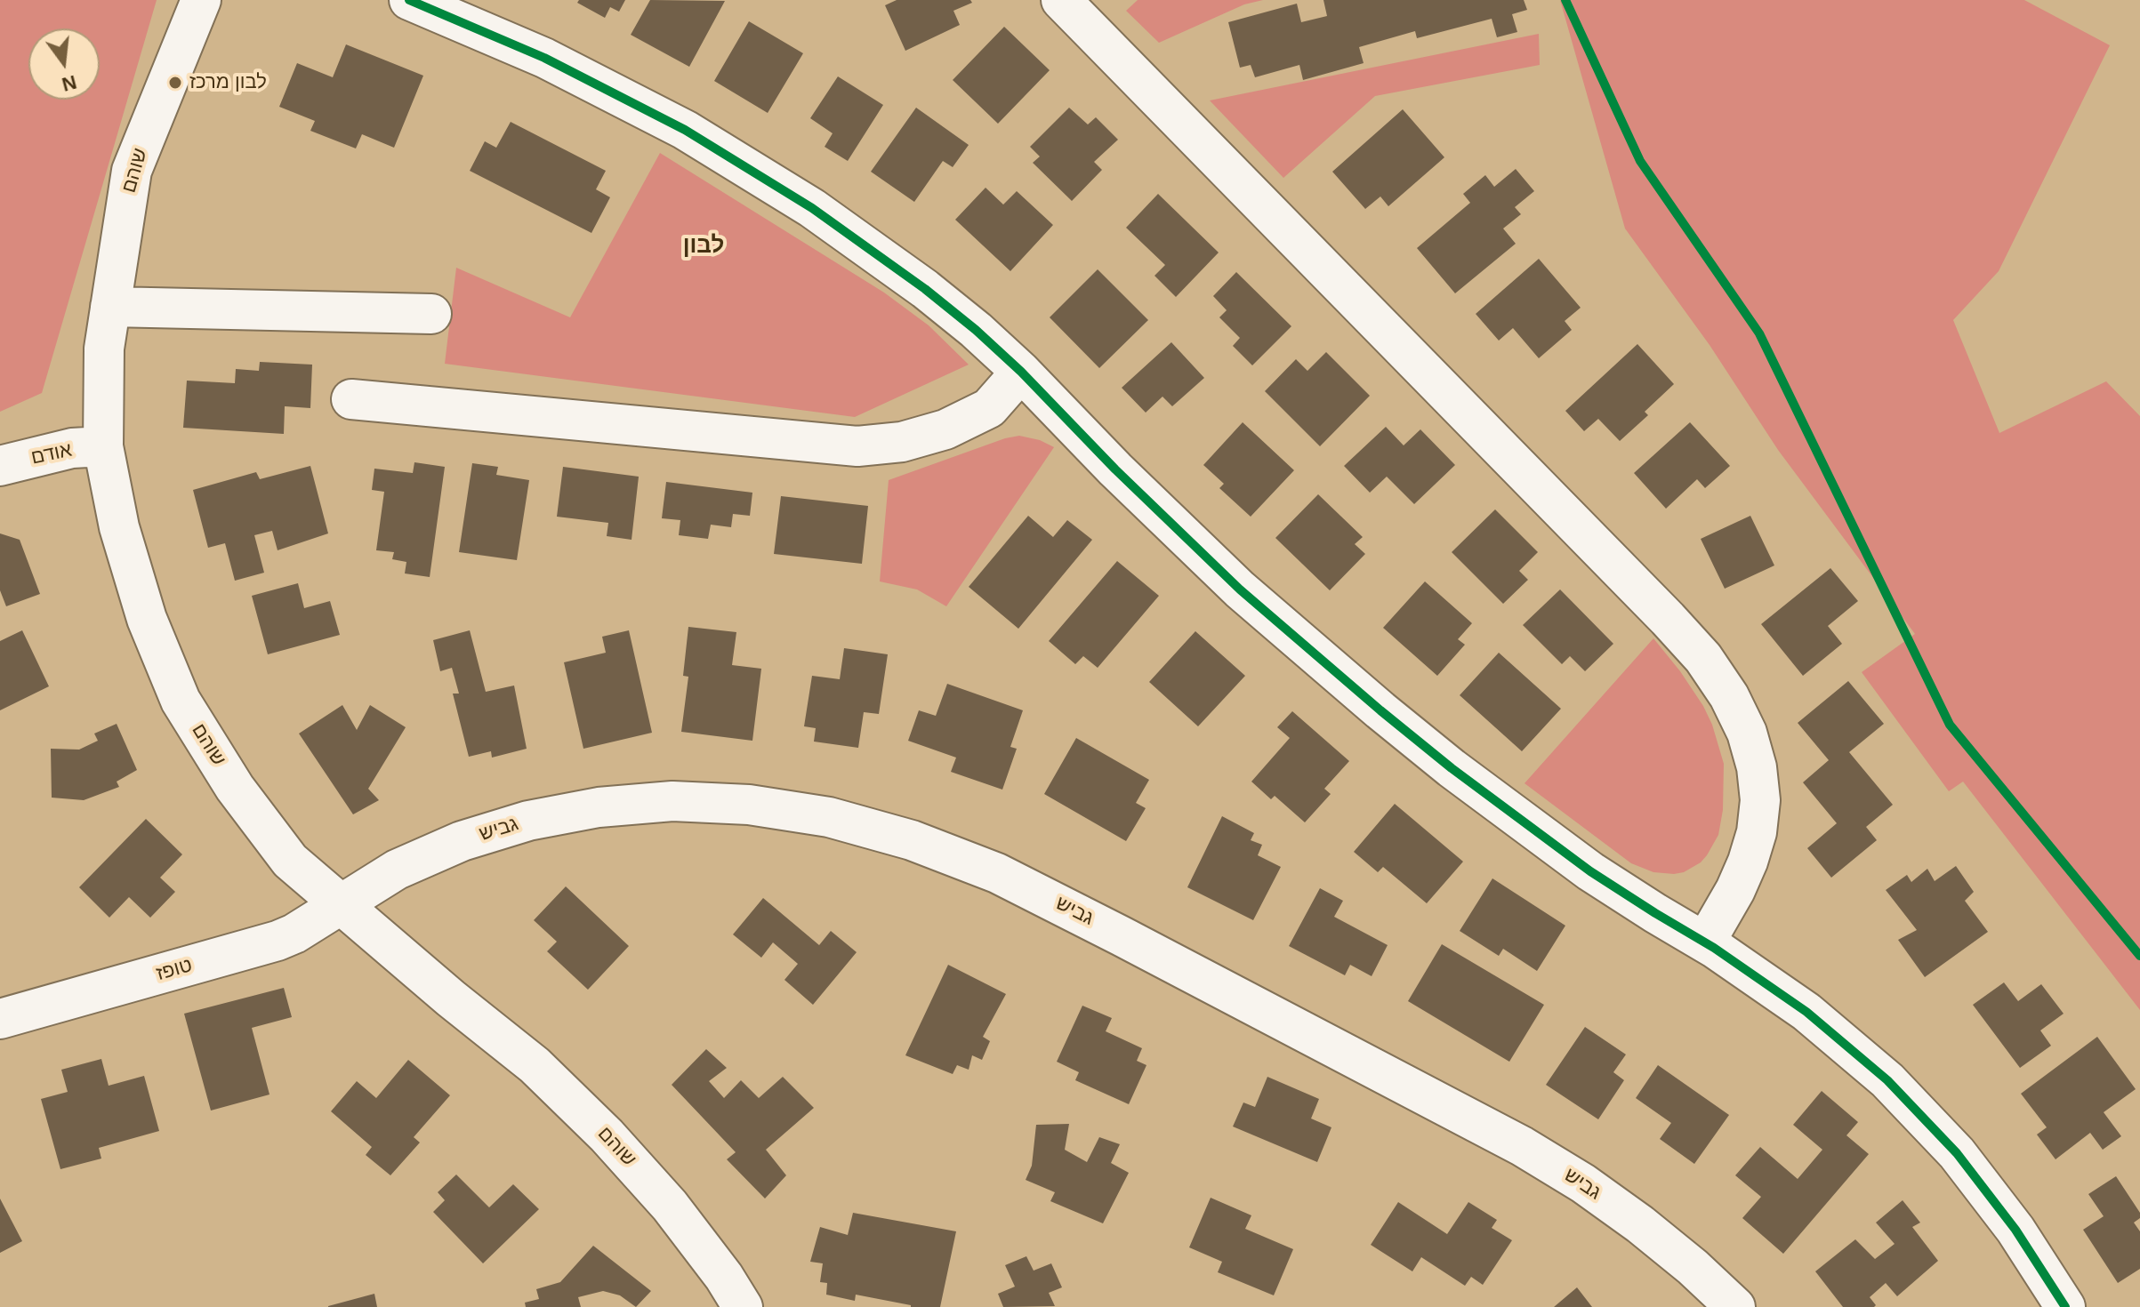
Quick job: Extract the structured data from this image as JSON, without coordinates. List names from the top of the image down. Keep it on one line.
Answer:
{"streets":{"street":["שוהם","אודם","גביש","טופז"]},"crossings":[["שוהם","אודם"],["שוהם","גביש"],["שוהם","טופז"],["גביש","טופז"]],"districts":["לבון"],"places":["לבון מרכז"],"north":"bottom"}
